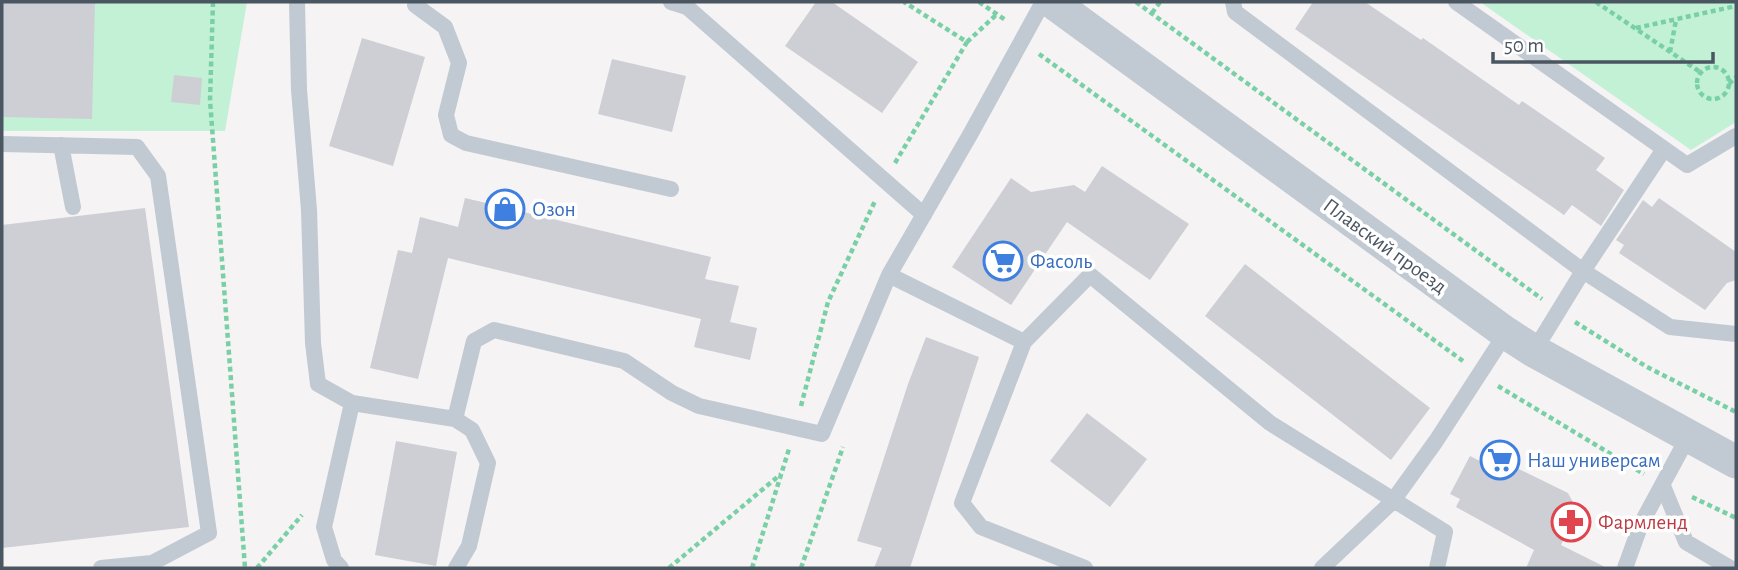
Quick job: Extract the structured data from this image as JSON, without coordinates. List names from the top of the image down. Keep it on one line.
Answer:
{"streets":{"street":["Плавский проезд"]},"places":{"shop":["Озон"],"supermarket":["Фасоль","Наш универсам"],"pharmacy":["Фармленд"]},"scale_bar":"50 m"}
